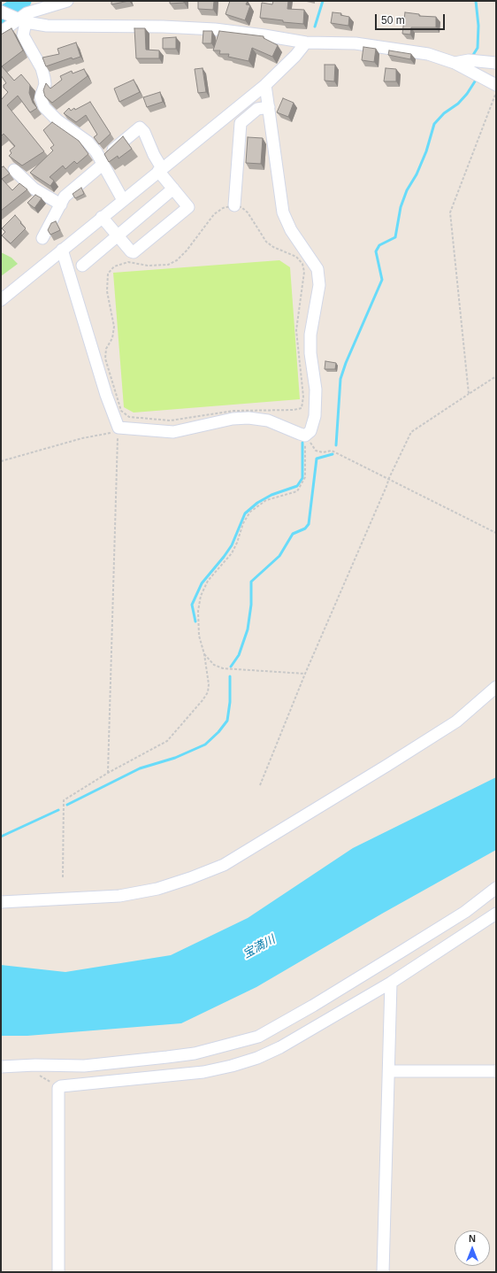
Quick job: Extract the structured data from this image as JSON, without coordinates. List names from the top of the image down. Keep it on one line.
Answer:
{"water":["宝満川"],"scale_bar":"50 m","north":"top"}
